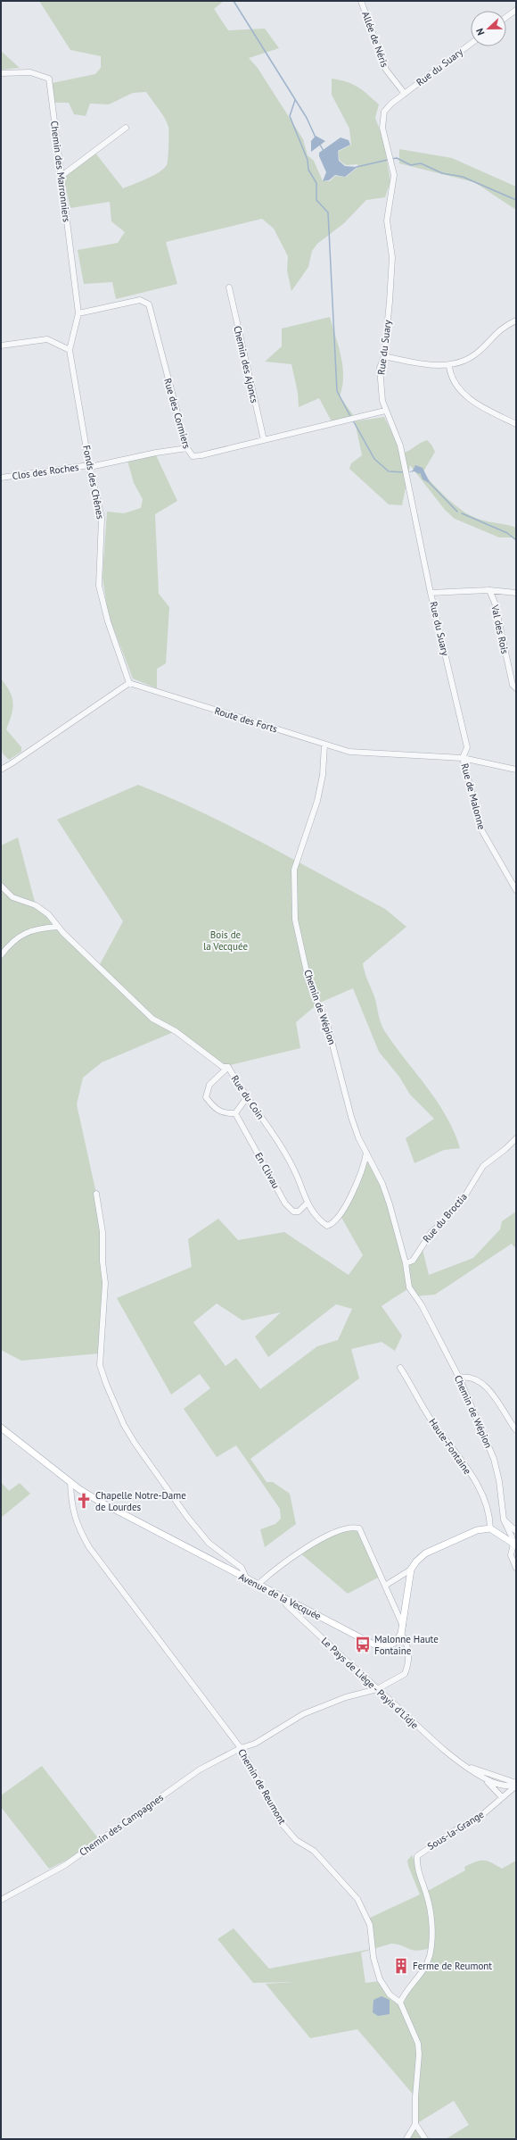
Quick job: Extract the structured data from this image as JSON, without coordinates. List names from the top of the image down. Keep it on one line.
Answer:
{"streets":{"main road":["Avenue de la Vecquée"],"street":["Allée de Néris","Rue du Suary","Chemin des Marronniers","Chemin des Ajoncs","Rue des Cormiers","Clos des Roches","Fonds des Chênes","Val des Rois","Route des Forts","Rue de Malonne","Chemin de Wépion","Rue du Coin","En Clivau","Rue du Broctia","Haute-Fontaine","Le Pays de Liège - Payis d'Lîdje","Chemin de Reumont","Chemin des Campagnes","Sous-la-Grange"]},"crossings":[["Allée de Néris","Rue du Suary"],["Rue du Suary","Rue des Cormiers"],["Rue du Suary","Val des Rois"],["Rue du Suary","Route des Forts"],["Rue du Suary","Rue de Malonne"],["Chemin des Marronniers","Rue des Cormiers"],["Chemin des Ajoncs","Rue des Cormiers"],["Rue des Cormiers","Clos des Roches"],["Clos des Roches","Fonds des Chênes"],["Fonds des Chênes","Route des Forts"],["Route des Forts","Rue de Malonne"],["Route des Forts","Chemin de Wépion"],["Chemin de Wépion","Rue du Coin"],["Chemin de Wépion","Rue du Broctia"],["Rue du Coin","En Clivau"],["Avenue de la Vecquée","Le Pays de Liège - Payis d'Lîdje"],["Avenue de la Vecquée","Chemin de Reumont"],["Avenue de la Vecquée","Chemin des Campagnes"],["Le Pays de Liège - Payis d'Lîdje","Chemin des Campagnes"],["Le Pays de Liège - Payis d'Lîdje","Sous-la-Grange"],["Chemin de Reumont","Chemin des Campagnes"],["Chemin de Reumont","Sous-la-Grange"]],"parks":["Bois de la Vecquée"],"places":{"church":["Chapelle Notre-Dame de Lourdes"],"bus stop":["Malonne Haute Fontaine"],"building":["Ferme de Reumont"]},"north":"left"}
